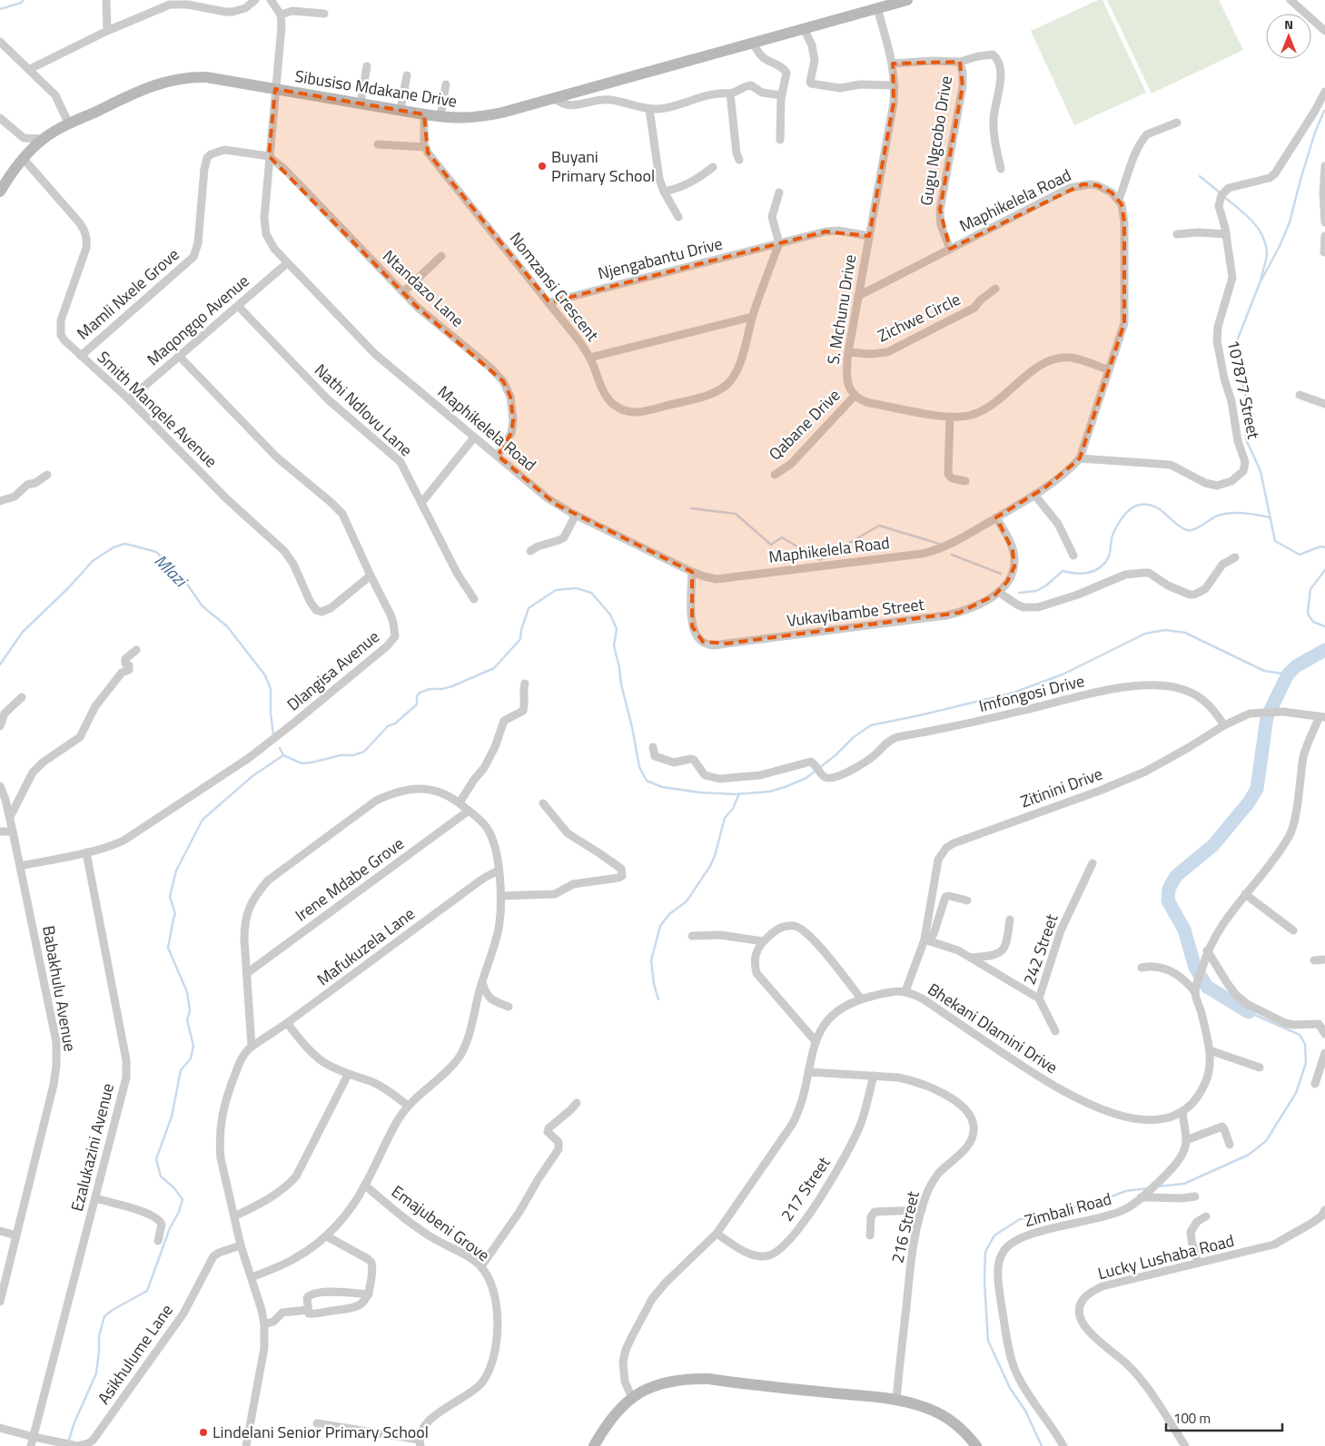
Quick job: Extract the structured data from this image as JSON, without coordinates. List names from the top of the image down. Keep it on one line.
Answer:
{"streets":{"street":["Sibusiso Mdakane Drive","Gugu Ngcobo Drive","Maphikelela Road","Njengabantu Drive","Nomzansi Crescent","Ntandazo Lane","Mamli Nxele Grove","S. Mchunu Drive","Zichwe Circle","Maqongqo Avenue","107877 Street","Smith Manqele Avenue","Nathi Ndlovu Lane","Qabane Drive","Vukayibambe Street","Dlangisa Avenue","Imfongosi Drive","Zitinini Drive","Irene Mdabe Grove","Mafukuzela Lane","242 Street","Babakhulu Avenue","Bhekani Dlamini Drive","Ezalukazini Avenue","217 Street","Zimbali Road","Emajubeni Grove","216 Street","Lucky Lushaba Road","Asikhulume Lane"]},"crossings":[["Sibusiso Mdakane Drive","Maphikelela Road"],["Sibusiso Mdakane Drive","S. Mchunu Drive"],["Sibusiso Mdakane Drive","Smith Manqele Avenue"],["Gugu Ngcobo Drive","Maphikelela Road"],["Gugu Ngcobo Drive","S. Mchunu Drive"],["Maphikelela Road","Ntandazo Lane"],["Maphikelela Road","Mamli Nxele Grove"],["Maphikelela Road","S. Mchunu Drive"],["Maphikelela Road","Maqongqo Avenue"],["Maphikelela Road","107877 Street"],["Maphikelela Road","Vukayibambe Street"],["Njengabantu Drive","Nomzansi Crescent"],["Ntandazo Lane","Mamli Nxele Grove"],["Mamli Nxele Grove","Smith Manqele Avenue"],["S. Mchunu Drive","Zichwe Circle"],["S. Mchunu Drive","Qabane Drive"],["Maqongqo Avenue","Smith Manqele Avenue"],["Maqongqo Avenue","Nathi Ndlovu Lane"],["Maqongqo Avenue","Dlangisa Avenue"],["Smith Manqele Avenue","Dlangisa Avenue"],["Dlangisa Avenue","Babakhulu Avenue"],["Dlangisa Avenue","Ezalukazini Avenue"],["Imfongosi Drive","Zitinini Drive"],["Zitinini Drive","242 Street"],["Zitinini Drive","Bhekani Dlamini Drive"],["Bhekani Dlamini Drive","217 Street"],["Bhekani Dlamini Drive","216 Street"],["Ezalukazini Avenue","Asikhulume Lane"],["217 Street","216 Street"]],"water":["Mlazi"],"places":["Buyani Primary School","Lindelani Senior Primary School"],"scale_bar":"100 m","north":"top"}
